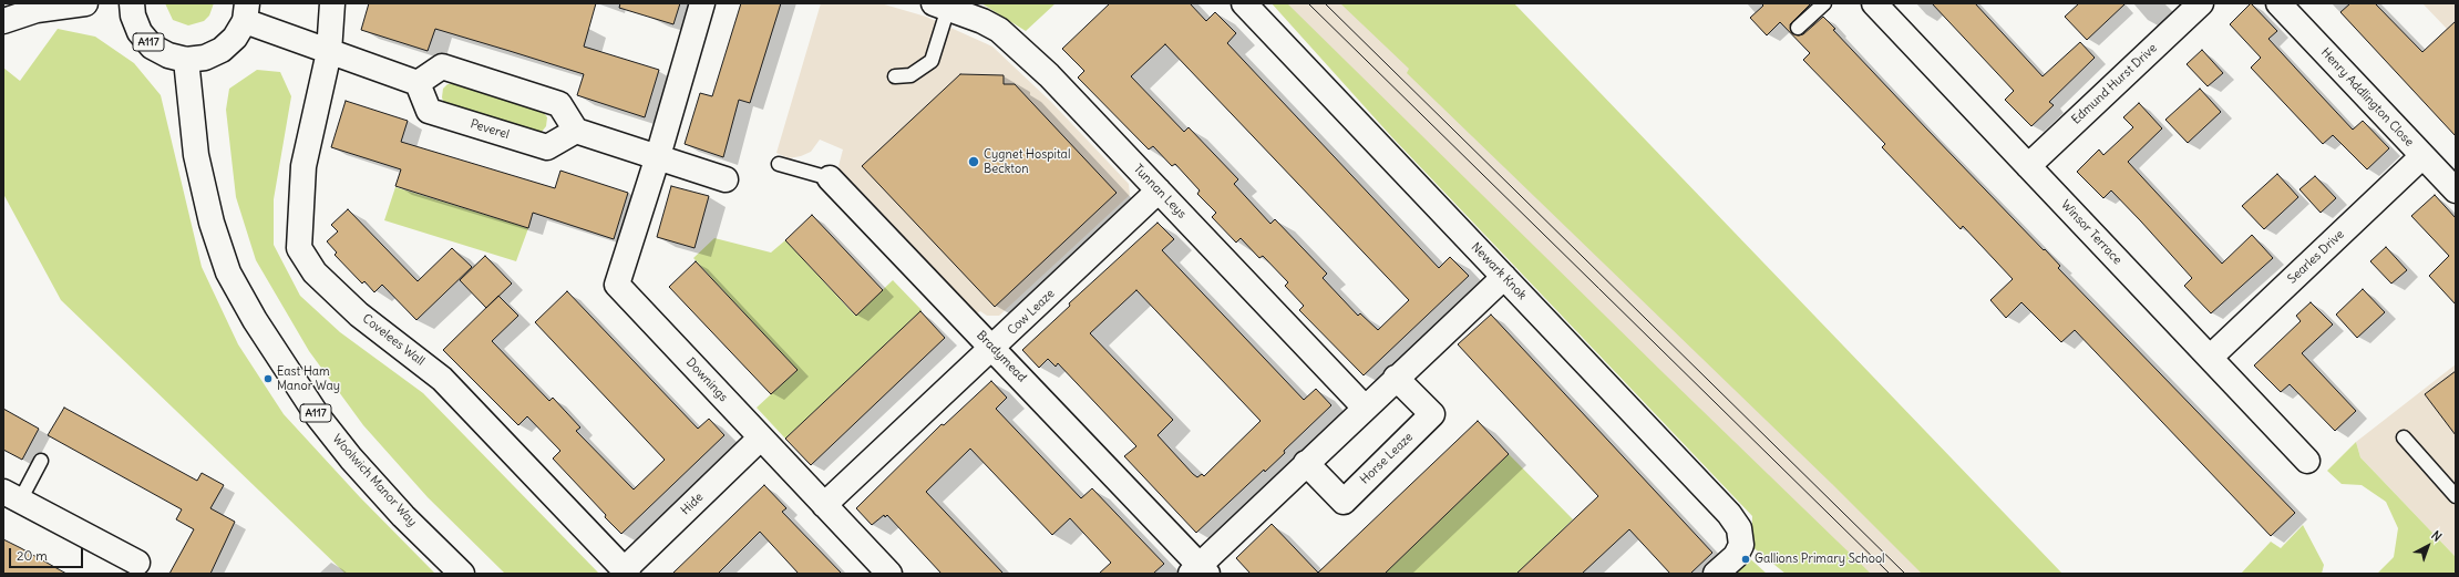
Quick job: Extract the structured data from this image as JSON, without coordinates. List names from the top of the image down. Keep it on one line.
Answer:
{"streets":{"street":["A117","Edmund Hurst Drive","Henry Addlington Close","Peverel","Tunnan Leys","Winsor Terrace","Searles Drive","Newark Knok","Cow Leaze","Covelees Wall","Bradymead","Downings","Horse Leaze","Woolwich Manor Way","Hide"]},"crossings":[["A117","Woolwich Manor Way"],["Edmund Hurst Drive","Winsor Terrace"],["Henry Addlington Close","Searles Drive"],["Tunnan Leys","Cow Leaze"],["Winsor Terrace","Searles Drive"],["Cow Leaze","Bradymead"],["Cow Leaze","Downings"],["Covelees Wall","Hide"],["Downings","Hide"]],"places":["Cygnet Hospital Beckton","East Ham Manor Way","Gallions Primary School"],"scale_bar":"20 m","north":"top right"}
